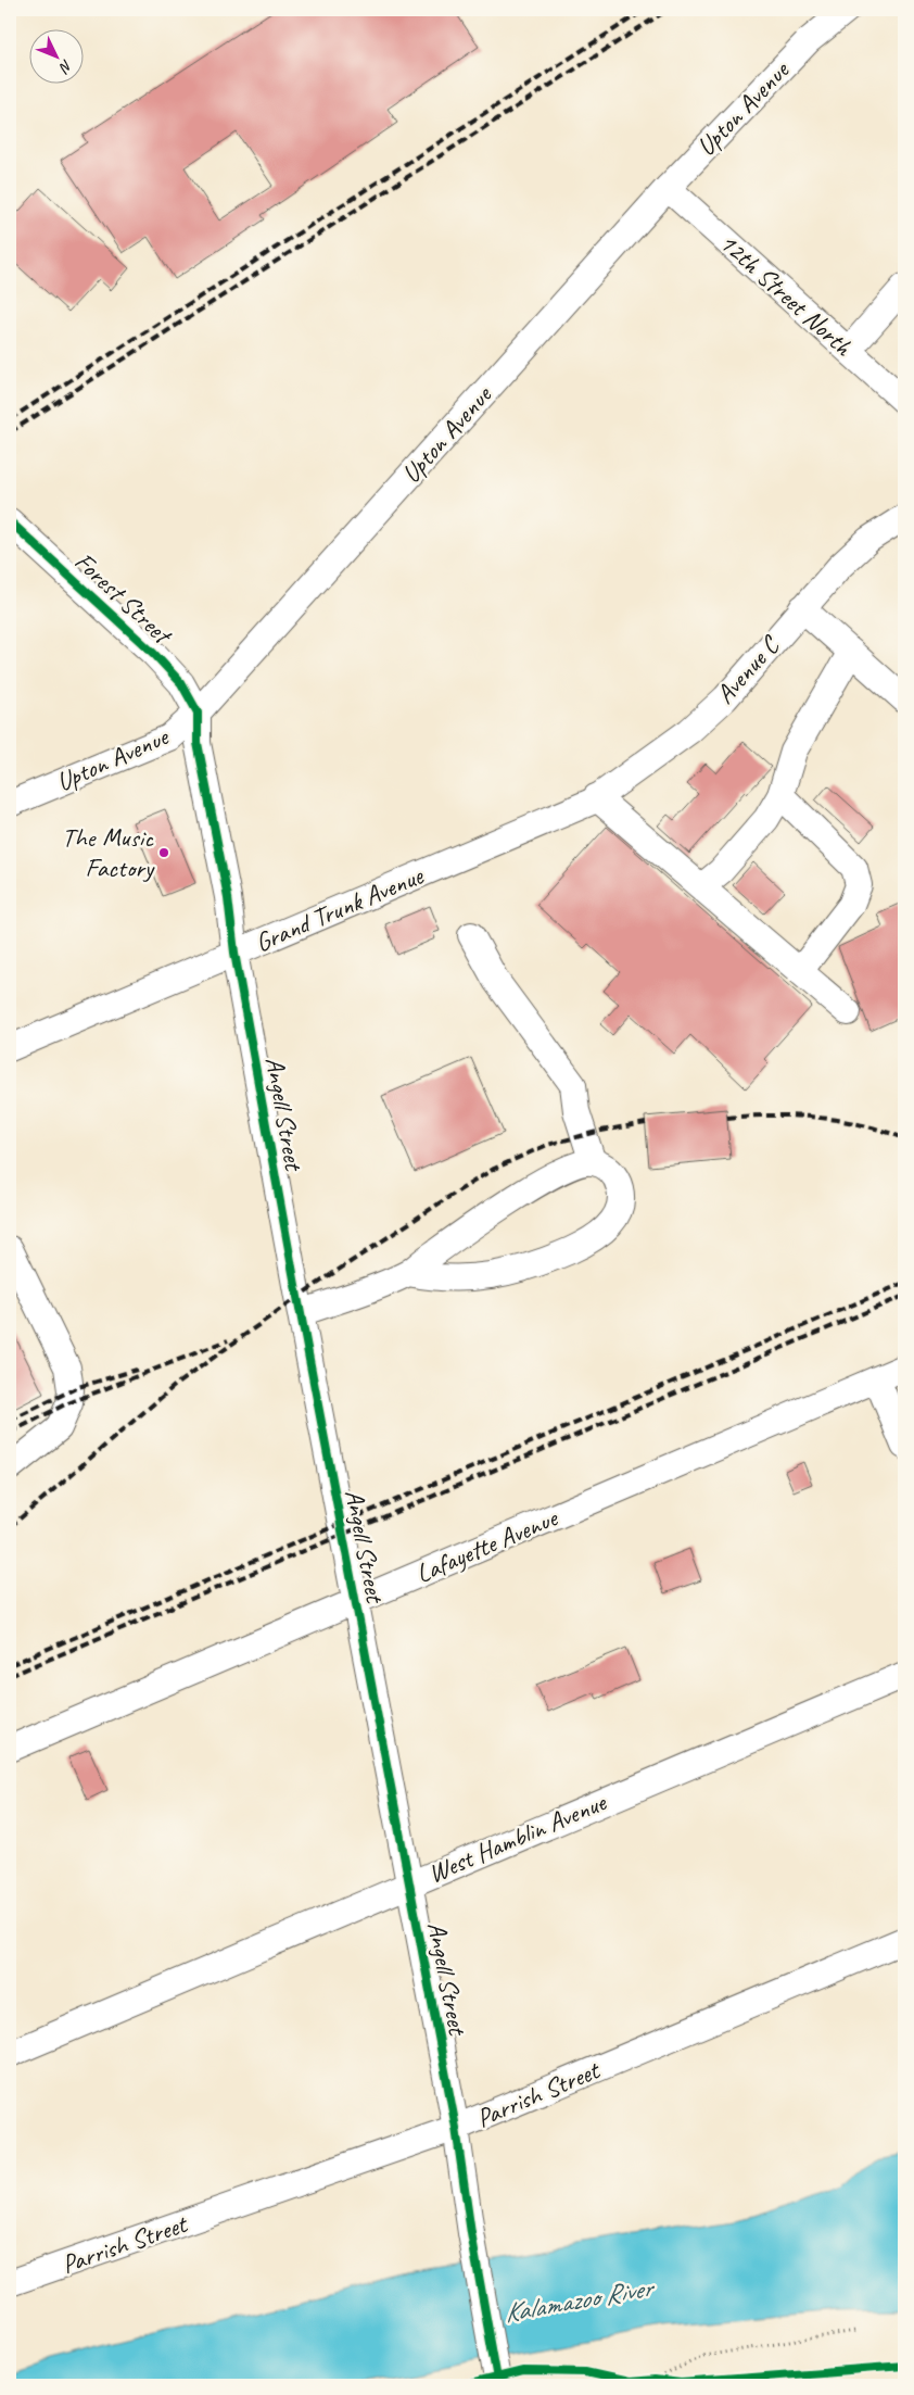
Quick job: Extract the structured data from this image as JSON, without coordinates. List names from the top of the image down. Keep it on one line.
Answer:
{"streets":{"street":["Upton Avenue","12th Street North","Forest Street","Avenue C","Grand Trunk Avenue","Angell Street","Lafayette Avenue","West Hamblin Avenue","Parrish Street"]},"crossings":[["Upton Avenue","12th Street North"],["Upton Avenue","Forest Street"],["Upton Avenue","Angell Street"],["Forest Street","Angell Street"],["Avenue C","Grand Trunk Avenue"],["Grand Trunk Avenue","Angell Street"],["Angell Street","Lafayette Avenue"],["Angell Street","West Hamblin Avenue"],["Angell Street","Parrish Street"]],"water":["Kalamazoo River"],"places":["The Music Factory"],"north":"bottom right"}
